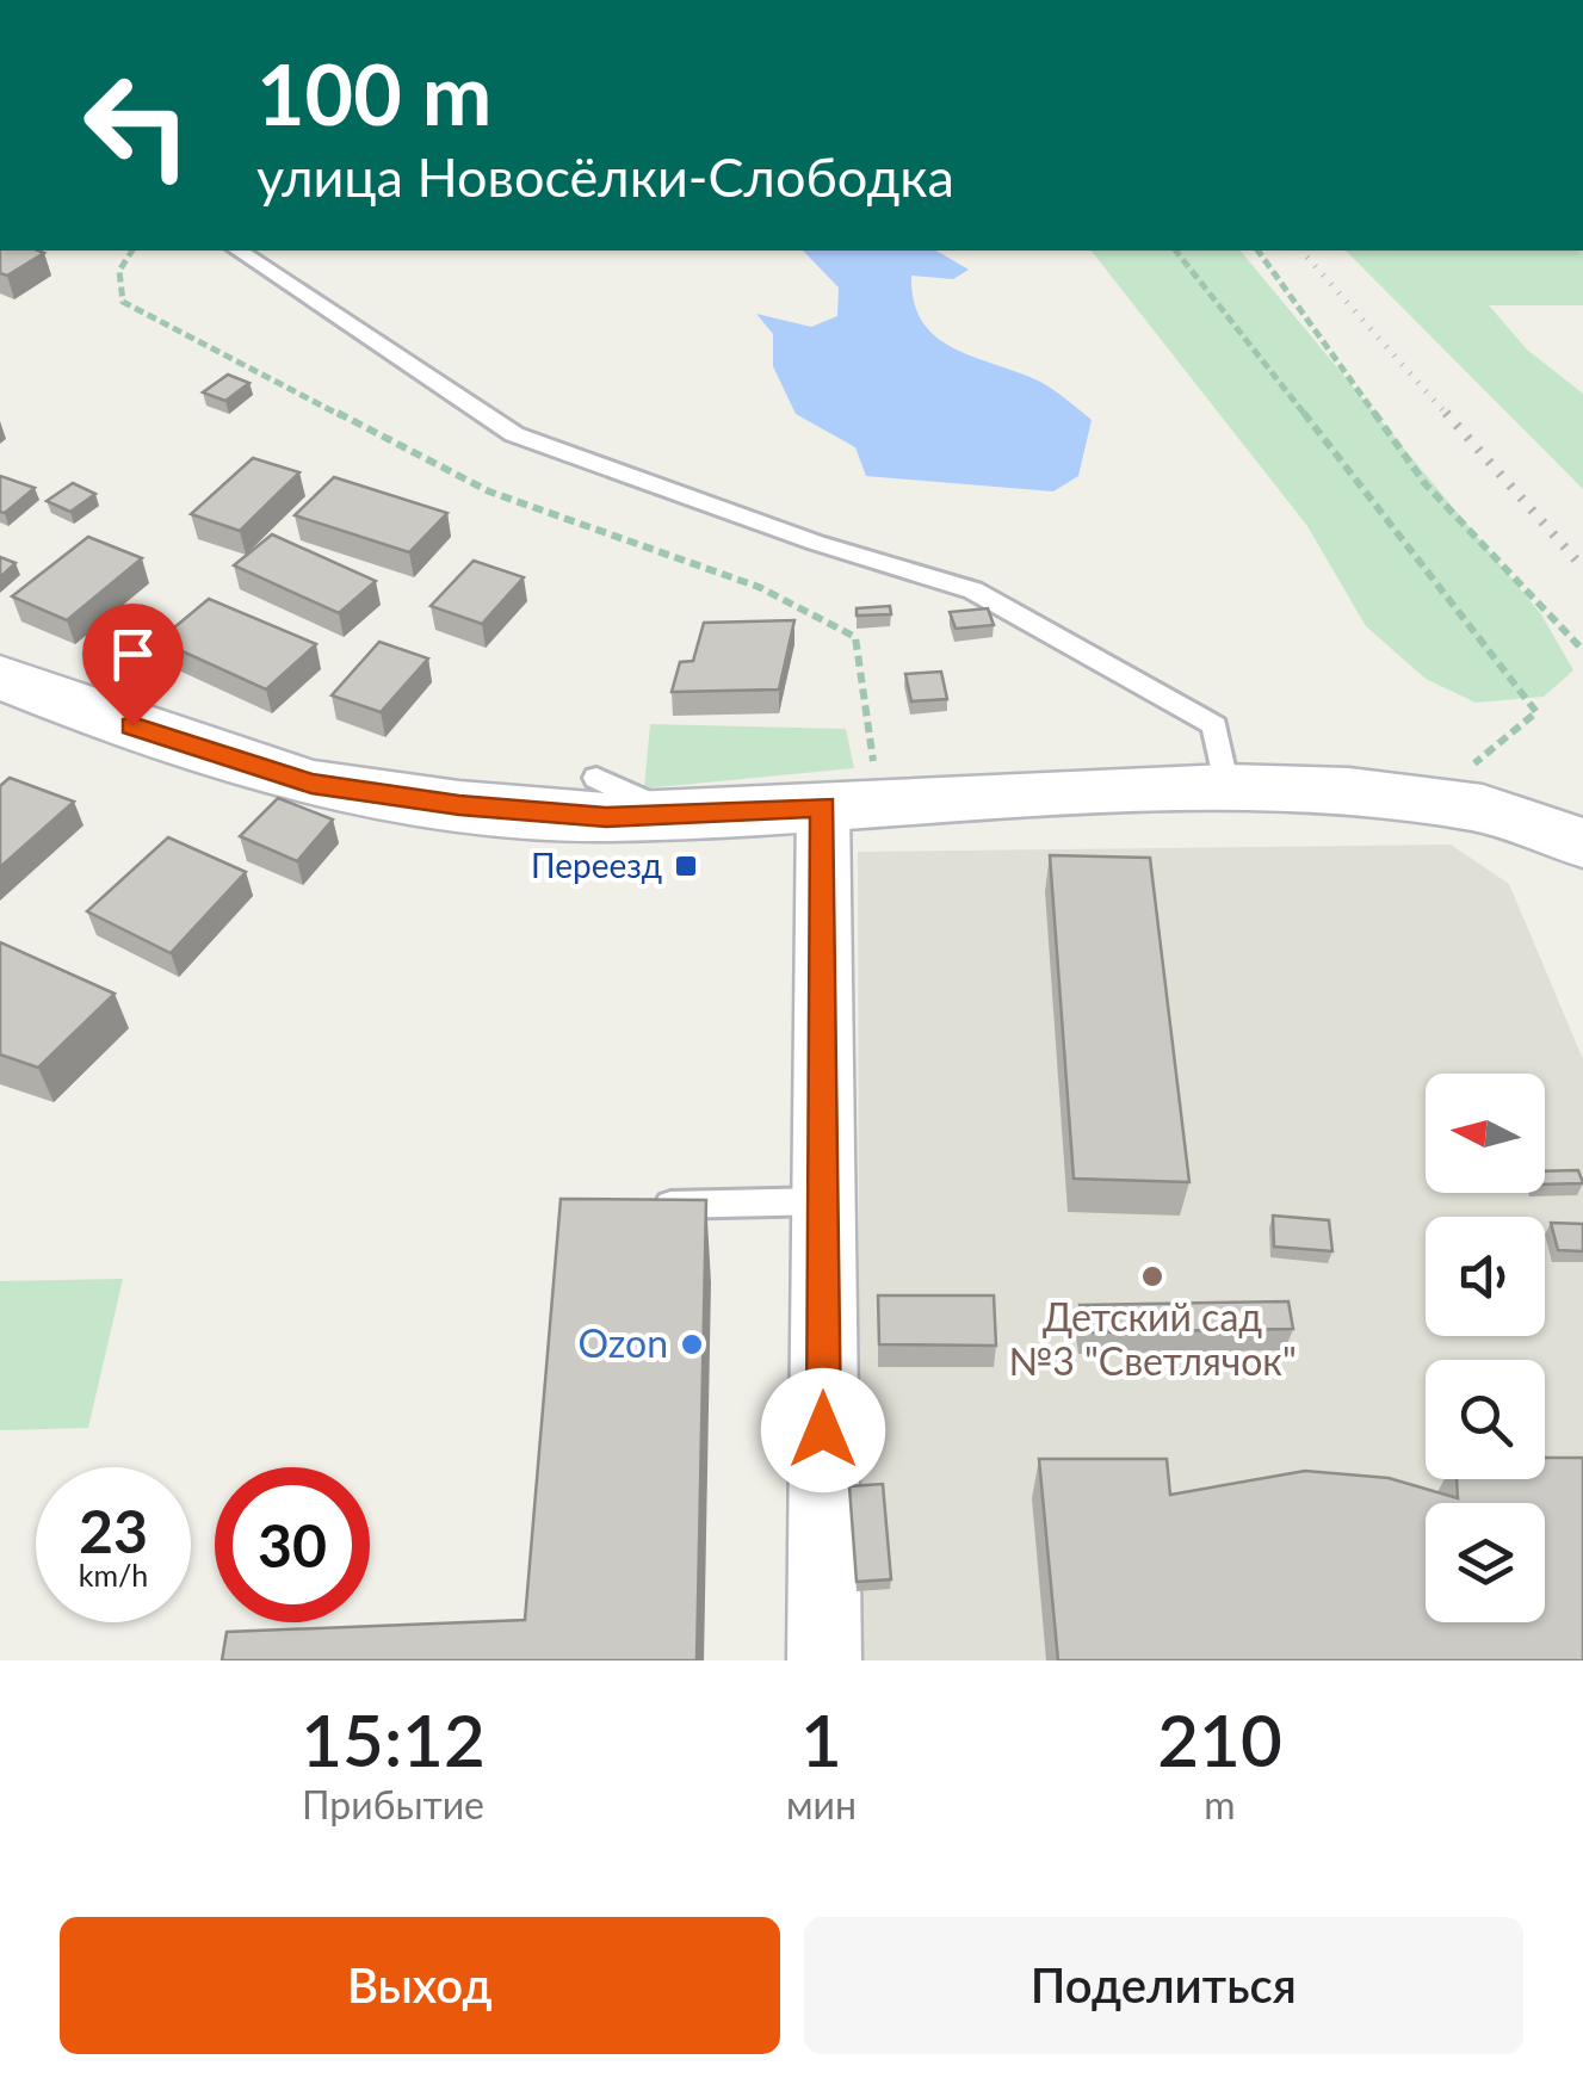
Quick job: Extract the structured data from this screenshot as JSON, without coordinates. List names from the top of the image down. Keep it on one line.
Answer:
{"places":{"transit":["Переезд"],"other":["Детский сад №3 \"Светлячок\"","Ozon"]},"north":"left","page":{"turn":["100 m","улица Новосёлки-Слободка"],"speed":"23 km/h","limit":"30","eta":["15:12","Прибытие","1","мин","210","m"],"buttons":["Выход","Поделиться"]}}
